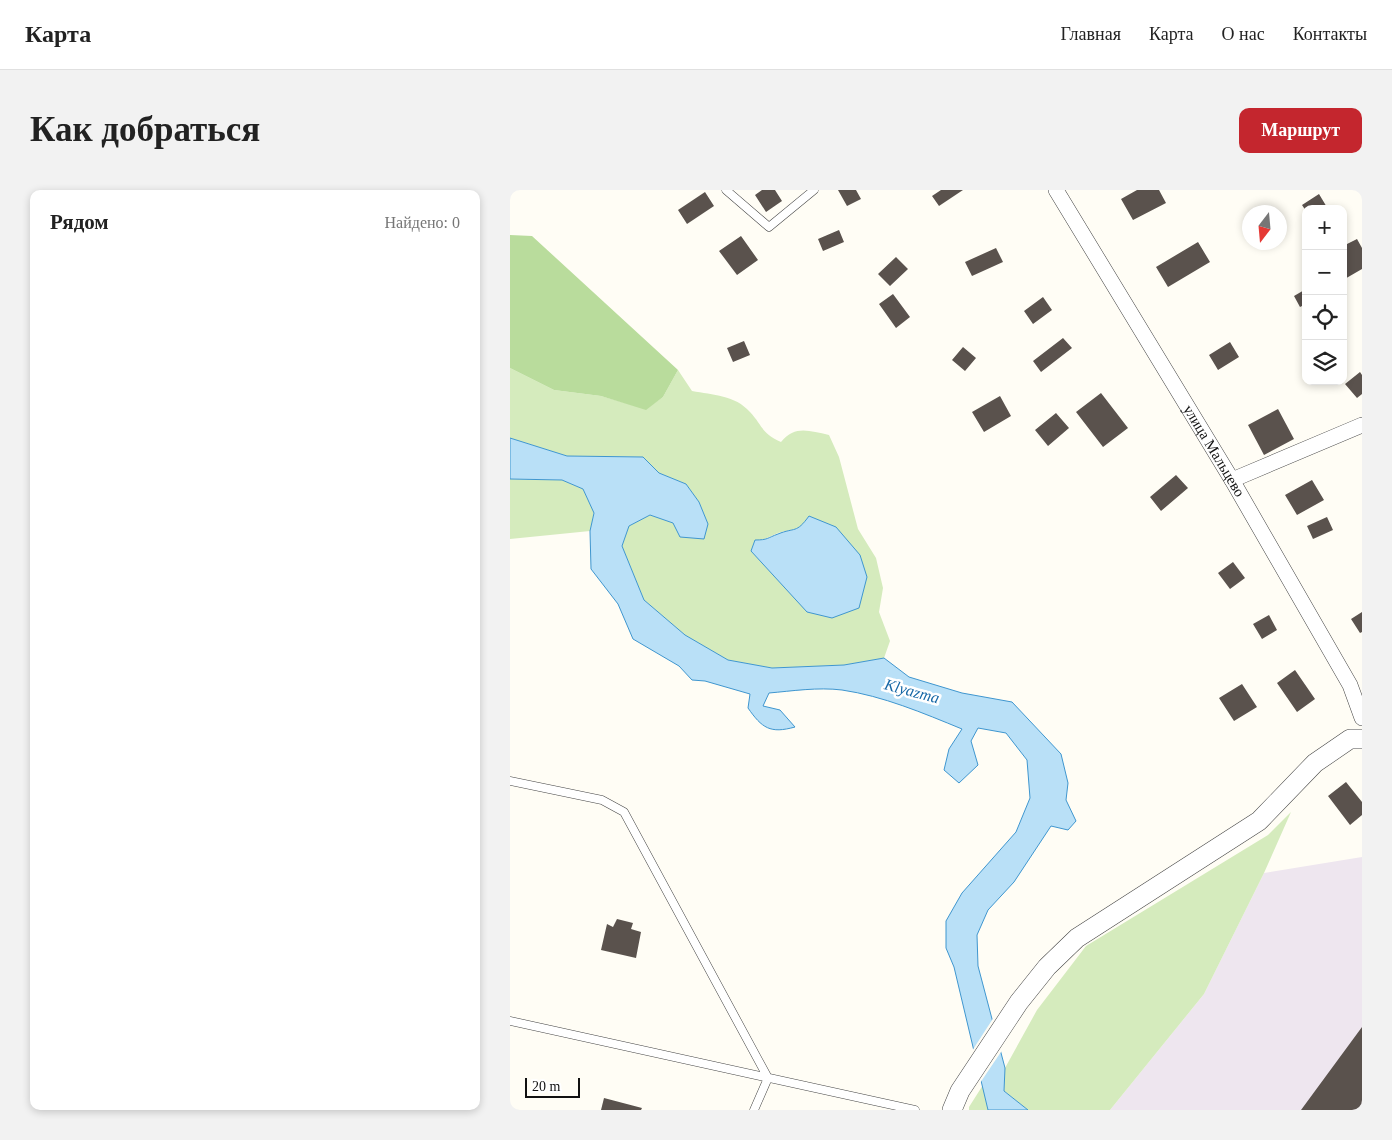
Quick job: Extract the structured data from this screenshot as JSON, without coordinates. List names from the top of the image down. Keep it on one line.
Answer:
{"streets":{"street":["улица Мальцево"]},"water":["Klyazma"],"scale_bar":"20 m","north":"bottom","page":{"header":"Карта","nav":["Главная","Карта","О нас","Контакты"],"buttons":"Маршрут","title":"Как добраться","heading":["Рядом","Найдено: 0"],"map_buttons":["+","−"],"scale":"20 m"}}
